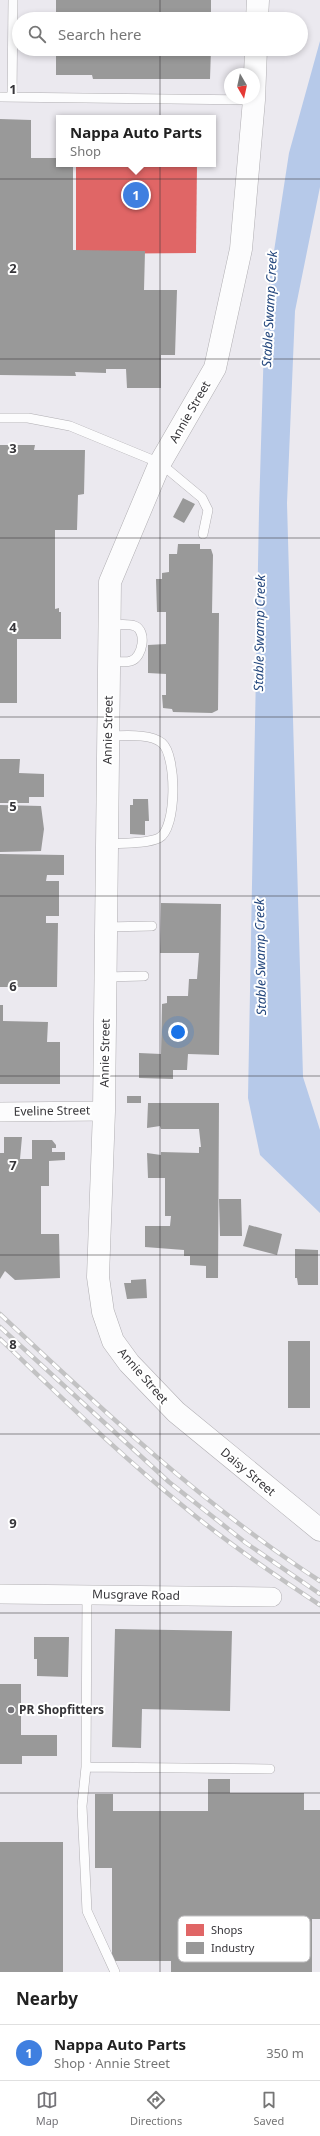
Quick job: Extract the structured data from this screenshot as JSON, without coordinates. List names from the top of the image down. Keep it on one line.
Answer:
{"streets":{"street":["Annie Street","Eveline Street","Daisy Street","Musgrave Road"]},"crossings":[["Annie Street","Eveline Street"],["Annie Street","Daisy Street"]],"water":["Stable Swamp Creek"],"places":["PR Shopfitters"],"legend":["Shops","Industry"],"north":"bottom","page":{"search":"Search here","popup":["Nappa Auto Parts","Shop"],"pins":"1","heading":"Nearby","list":[{"mark":"1","name":"Nappa Auto Parts","note":"Shop · Annie Street","value":"350 m"}],"nav":["Map","Directions","Saved"]},"grid":{"rows":["1","2","3","4","5","6","7","8","9"]}}
